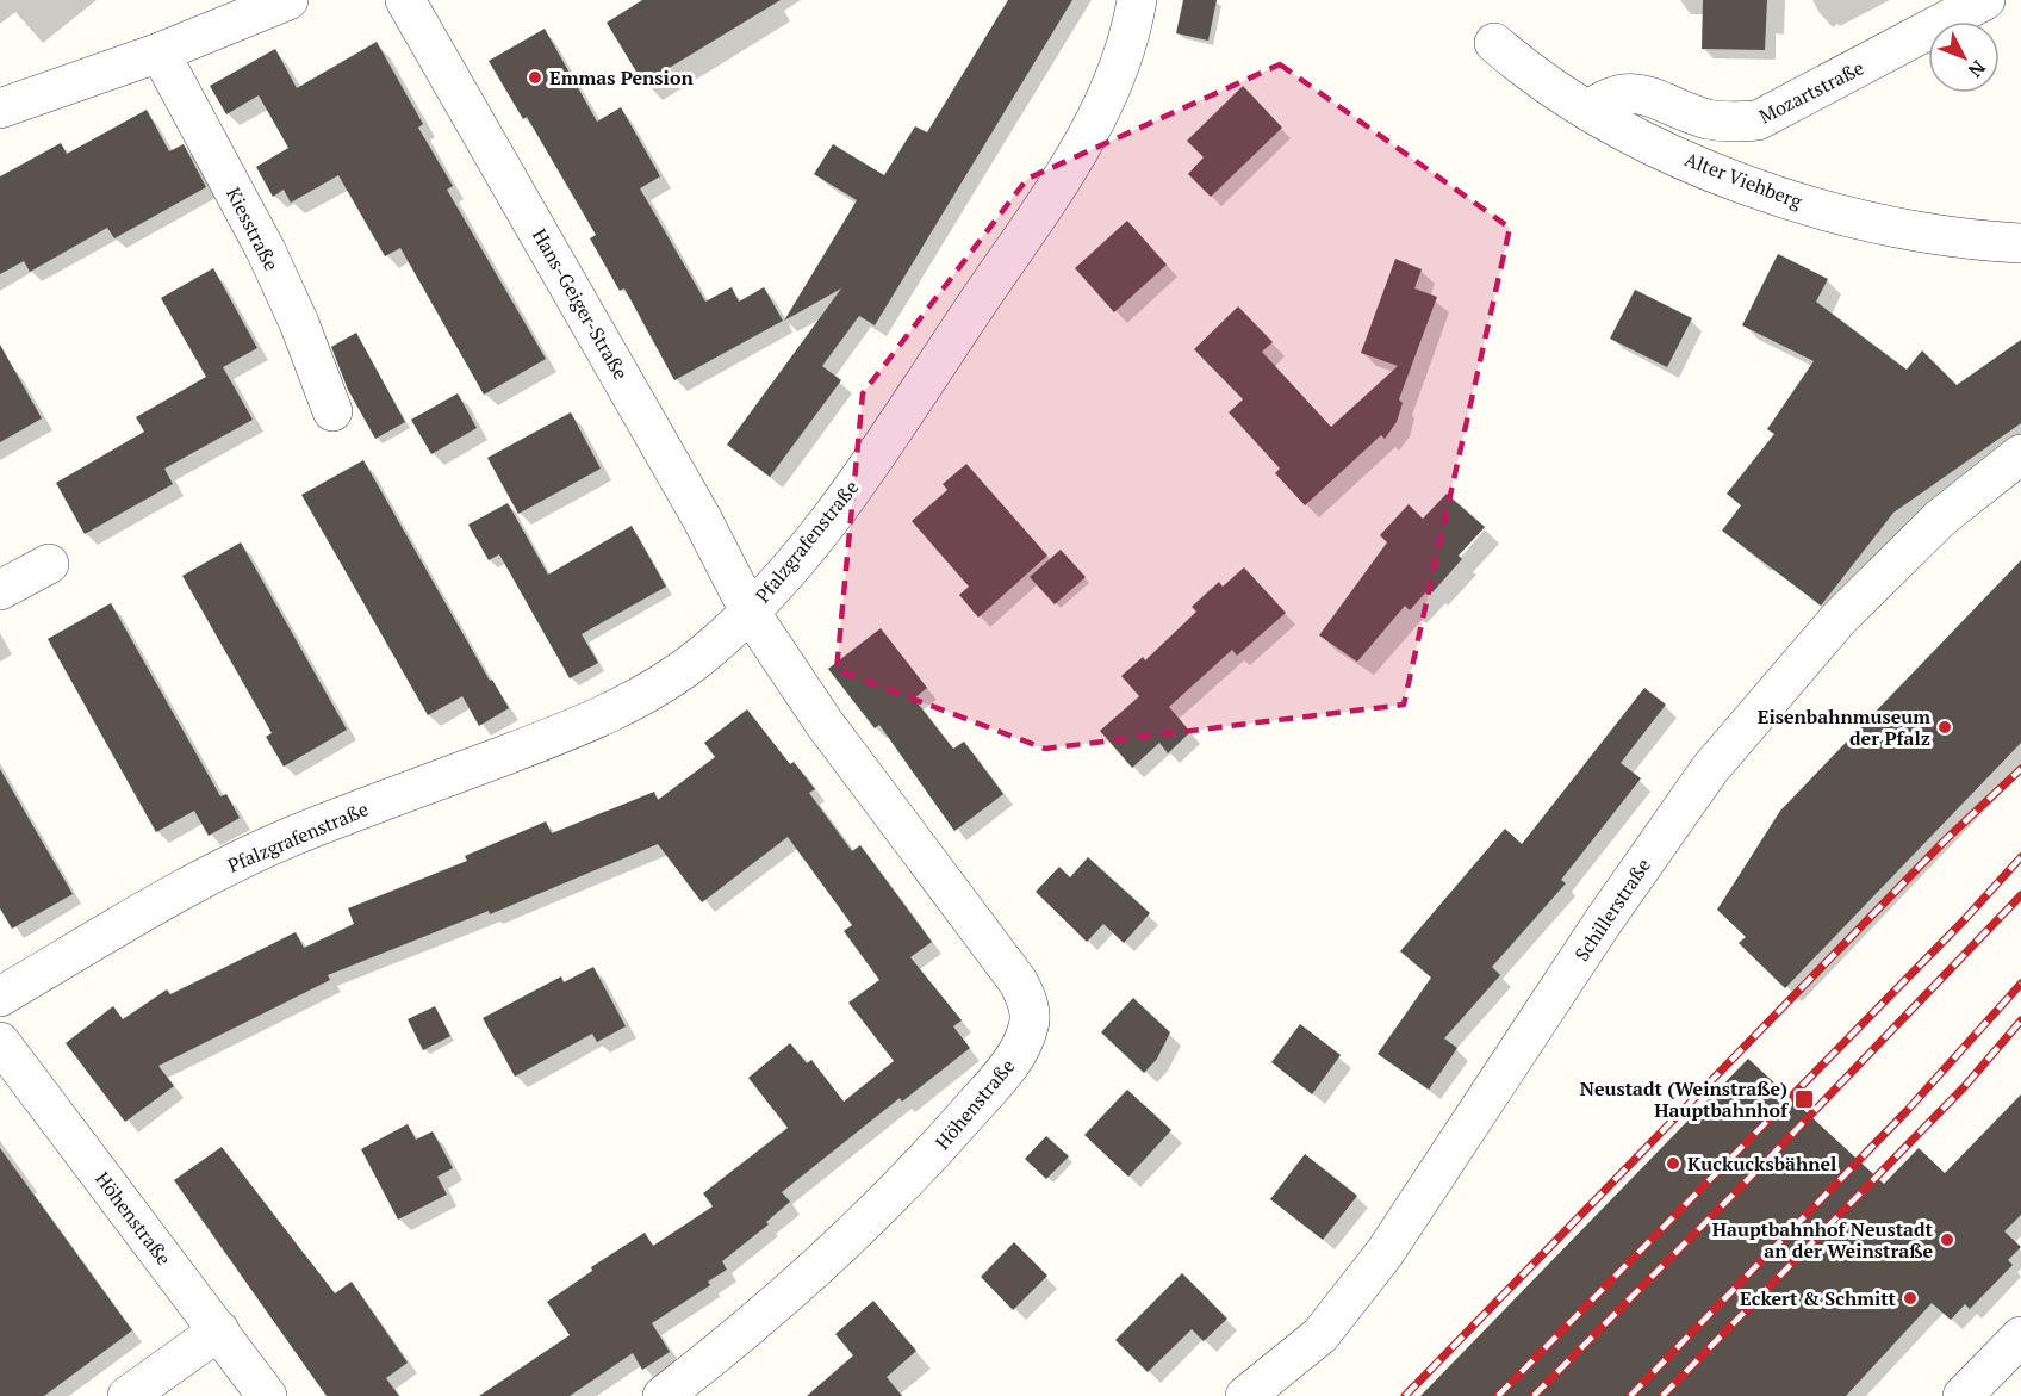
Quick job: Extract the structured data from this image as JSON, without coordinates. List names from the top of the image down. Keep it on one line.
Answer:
{"streets":{"street":["Mozartstraße","Alter Viehberg","Kiesstraße","Hans-Geiger-Straße","Pfalzgrafenstraße","Schillerstraße","Höhenstraße"]},"crossings":[["Mozartstraße","Alter Viehberg"],["Hans-Geiger-Straße","Pfalzgrafenstraße"],["Hans-Geiger-Straße","Höhenstraße"],["Pfalzgrafenstraße","Höhenstraße"]],"places":{"other":["Emmas Pension","Eisenbahnmuseum der Pfalz","Kuckucksbähnel","Hauptbahnhof Neustadt an der Weinstraße","Eckert & Schmitt"],"transit":["Neustadt (Weinstraße) Hauptbahnhof"]},"north":"bottom right"}
